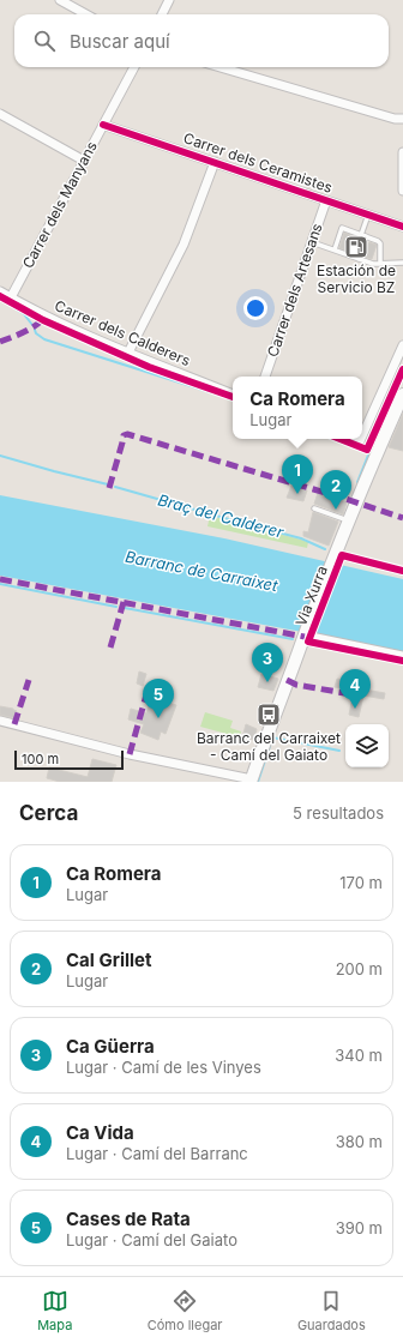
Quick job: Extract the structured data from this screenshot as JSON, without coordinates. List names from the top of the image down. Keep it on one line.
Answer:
{"streets":{"street":["Carrer dels Ceramistes","Carrer dels Manyans","Carrer dels Artesans","Carrer dels Calderers"],"cycle path":["Via Xurra"]},"crossings":[["Carrer dels Ceramistes","Carrer dels Manyans"],["Carrer dels Ceramistes","Carrer dels Artesans"],["Carrer dels Manyans","Carrer dels Calderers"]],"water":["Braç del Calderer","Barranc de Carraixet"],"places":{"fuel station":["Estación de Servicio BZ"],"bus stop":["Barranc del Carraixet - Camí del Gaiato"]},"scale_bar":"100 m","page":{"search":"Buscar aquí","popup":["Ca Romera","Lugar"],"pins":["1","2","3","4","5"],"scale":"100 m","heading":["Cerca","5 resultados"],"list":[{"mark":"1","name":"Ca Romera","note":"Lugar","value":"170 m"},{"mark":"2","name":"Cal Grillet","note":"Lugar","value":"200 m"},{"mark":"3","name":"Ca Güerra","note":"Lugar · Camí de les Vinyes","value":"340 m"},{"mark":"4","name":"Ca Vida","note":"Lugar · Camí del Barranc","value":"380 m"},{"mark":"5","name":"Cases de Rata","note":"Lugar · Camí del Gaiato","value":"390 m"}],"nav":["Mapa","Cómo llegar","Guardados"]}}
